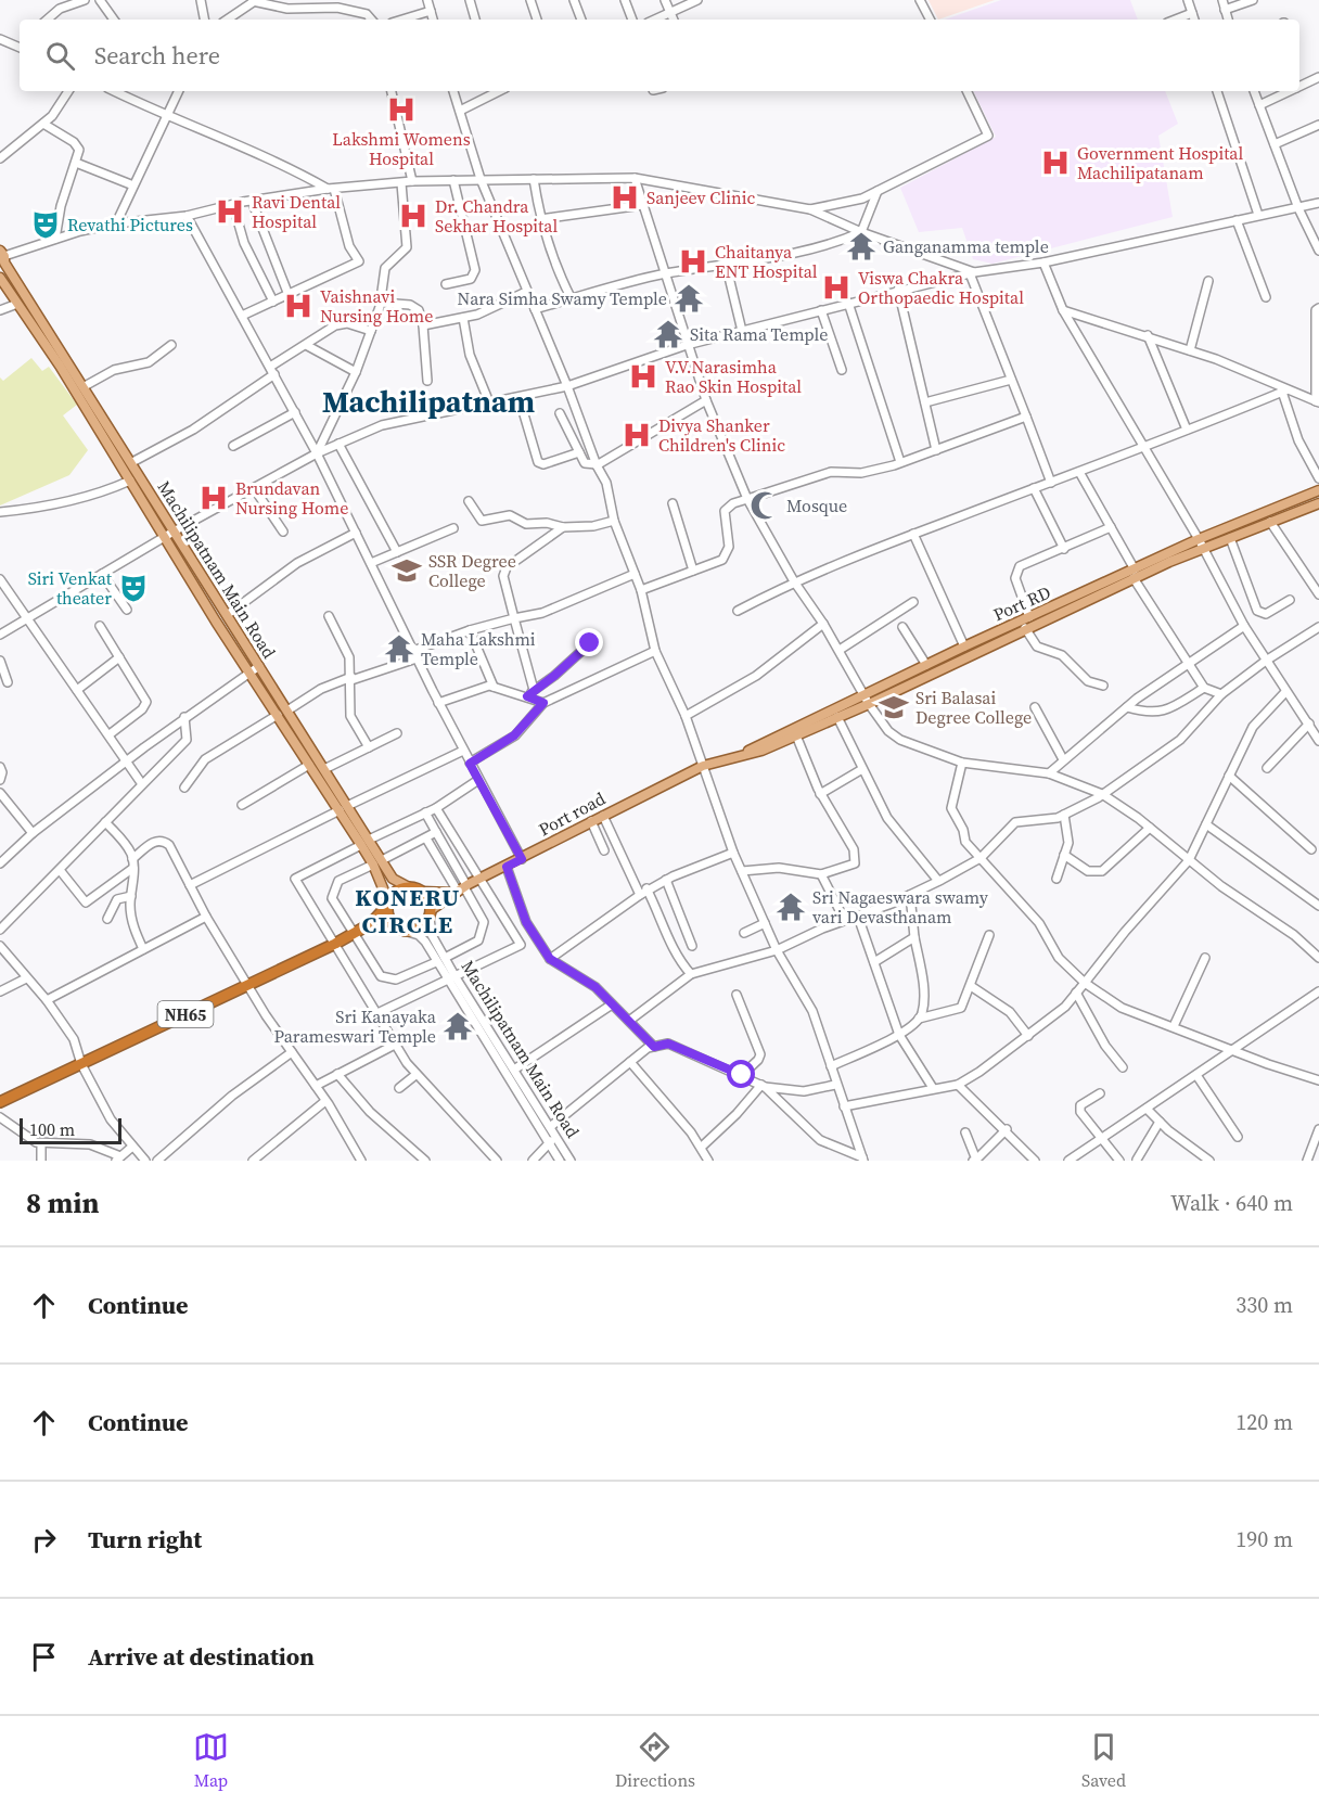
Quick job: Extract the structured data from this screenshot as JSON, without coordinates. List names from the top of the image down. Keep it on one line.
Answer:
{"streets":{"highway":["NH65"],"main road":["Machilipatnam Main Road","Port RD","Port road"]},"crossings":[["Machilipatnam Main Road","Port road"],["Machilipatnam Main Road","NH65"],["Port RD","Port road"],["Port road","NH65"]],"districts":["Machilipatnam","KONERU CIRCLE"],"places":{"hospital":["Lakshmi Womens Hospital","Government Hospital Machilipatanam","Sanjeev Clinic","Ravi Dental Hospital","Dr. Chandra Sekhar Hospital","Chaitanya ENT Hospital","Viswa Chakra Orthopaedic Hospital","Vaishnavi Nursing Home","V.V.Narasimha Rao Skin Hospital","Divya Shanker Children's Clinic","Brundavan Nursing Home"],"theatre":["Revathi Pictures","Siri Venkat theater"],"temple":["Ganganamma temple","Nara Simha Swamy Temple","Sita Rama Temple","Maha Lakshmi Temple","Sri Nagaeswara swamy vari Devasthanam","Sri Kanayaka Parameswari Temple"],"mosque":["Mosque"],"school or university":["SSR Degree College","Sri Balasai Degree College"]},"scale_bar":"100 m","page":{"search":"Search here","scale":"100 m","heading":["8 min","Walk · 640 m"],"list":[["Continue","330 m"],["Continue","120 m"],["Turn right","190 m"],"Arrive at destination"],"nav":["Map","Directions","Saved"]}}
